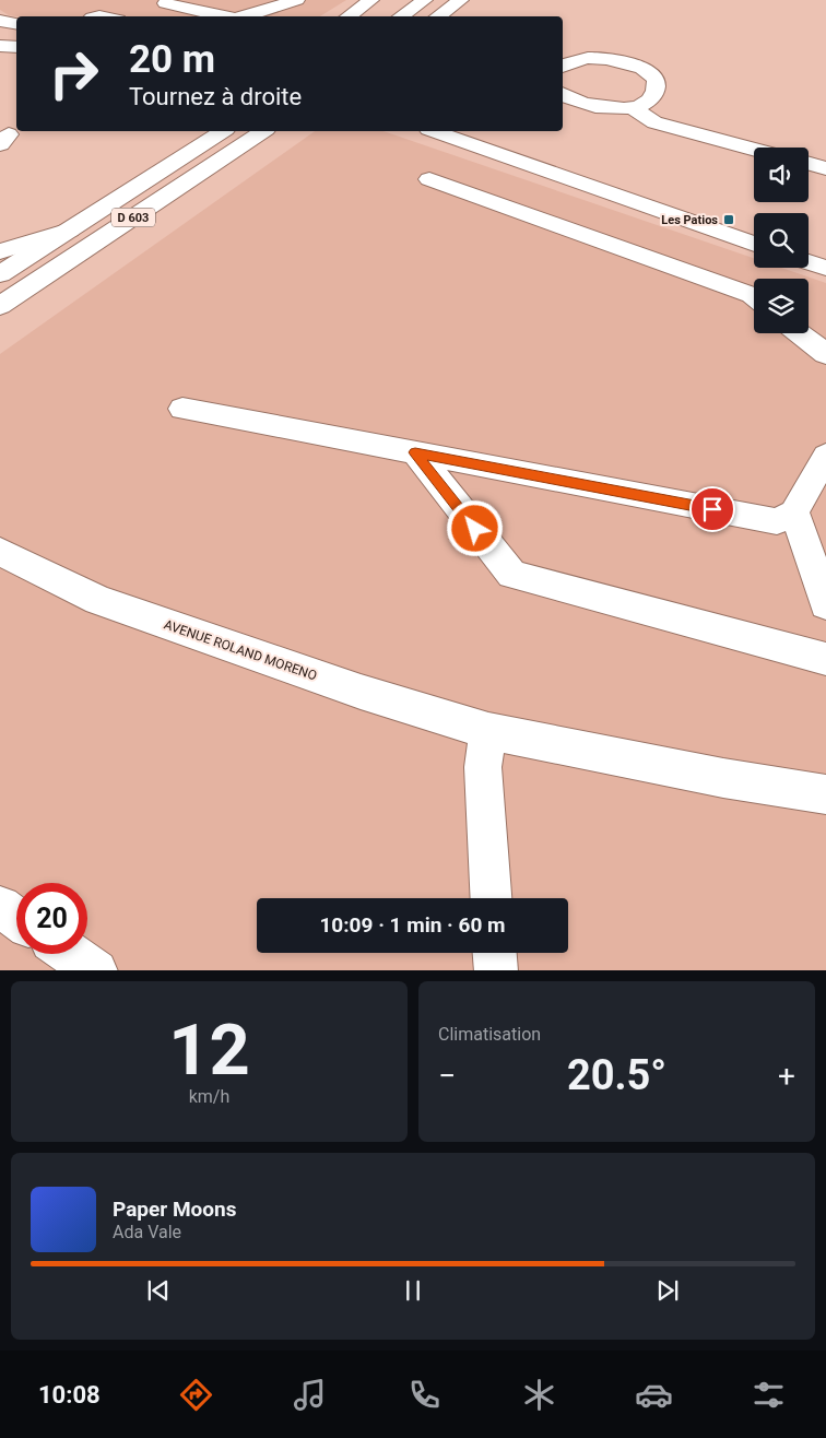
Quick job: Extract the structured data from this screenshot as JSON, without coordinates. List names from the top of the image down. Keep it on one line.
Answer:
{"streets":{"main road":["D 603","AVENUE ROLAND MORENO"]},"places":{"transit":["Les Patios"]},"page":{"turn":["20 m","Tournez à droite"],"limit":"20","trip":"10:09 · 1 min · 60 m","tile":[["12","km/h"],"Climatisation"],"heat":["−","20.5°","+"],"song":["Paper Moons","Ada Vale"],"tabs":"10:08"}}
